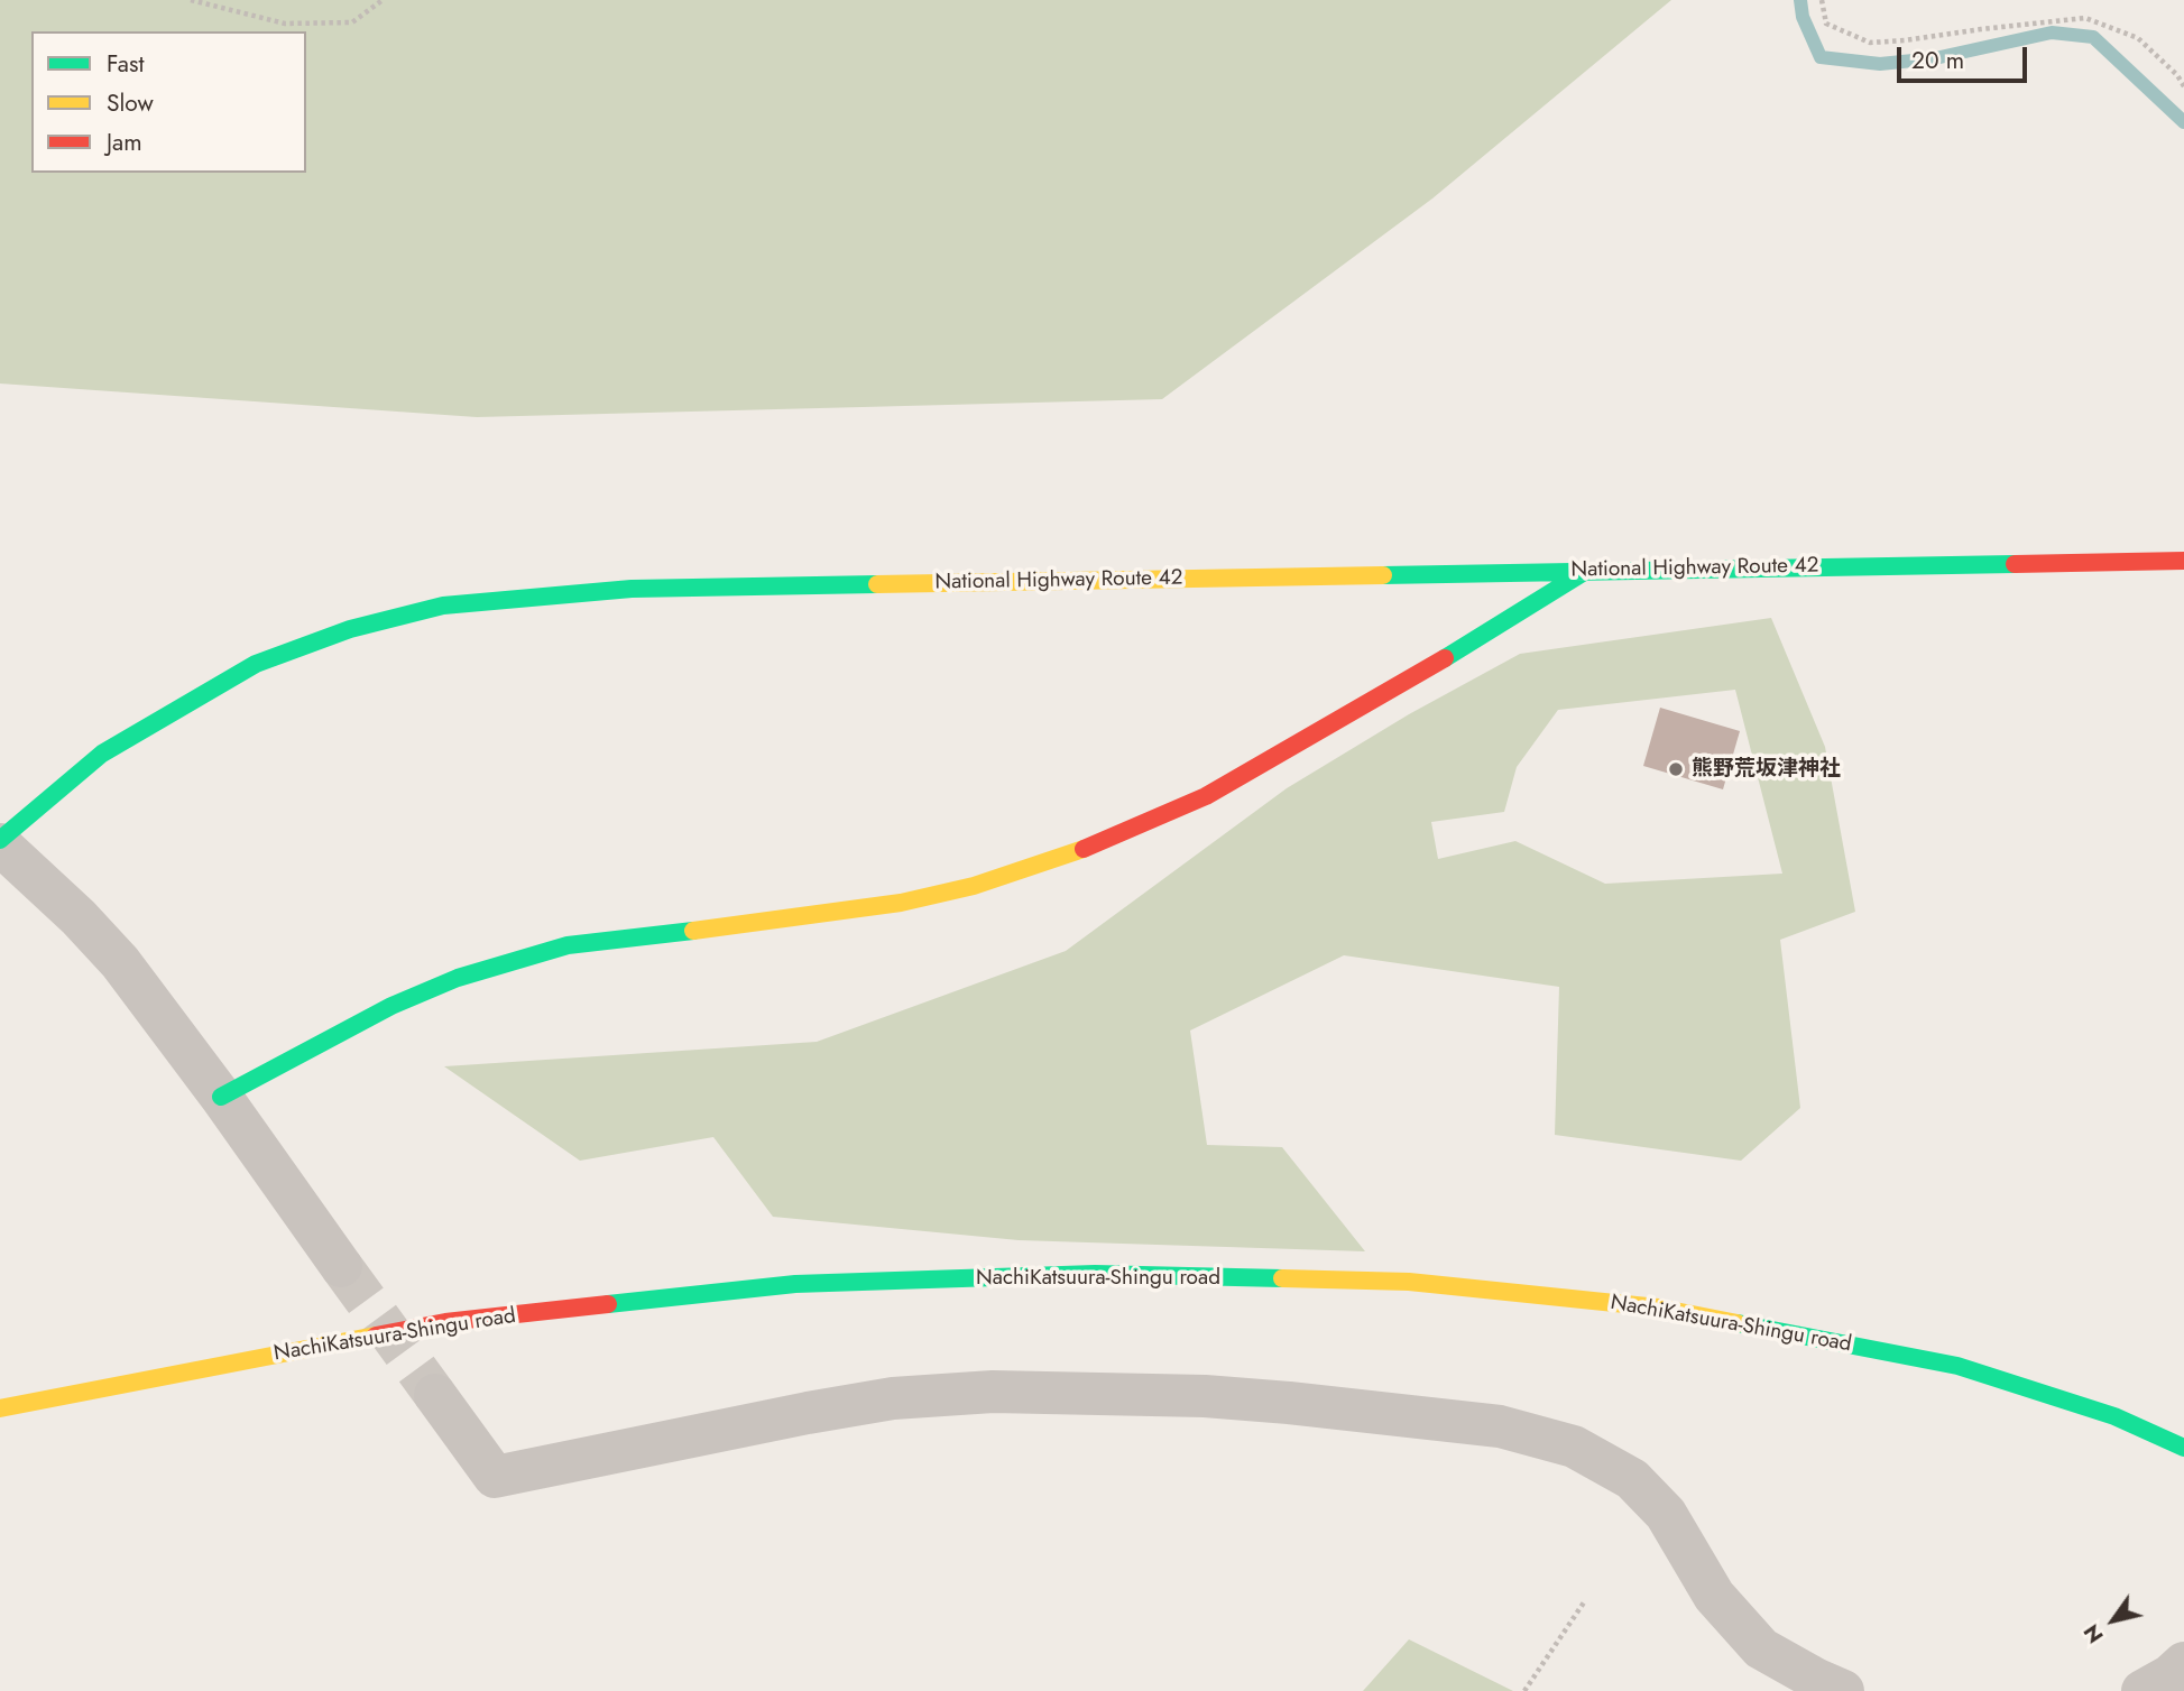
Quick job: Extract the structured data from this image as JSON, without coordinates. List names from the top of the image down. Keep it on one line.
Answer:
{"streets":{"main road":["National Highway Route 42","NachiKatsuura-Shingu road"]},"places":["熊野荒坂津神社"],"legend":["Fast","Slow","Jam"],"scale_bar":"20 m","north":"bottom left"}
